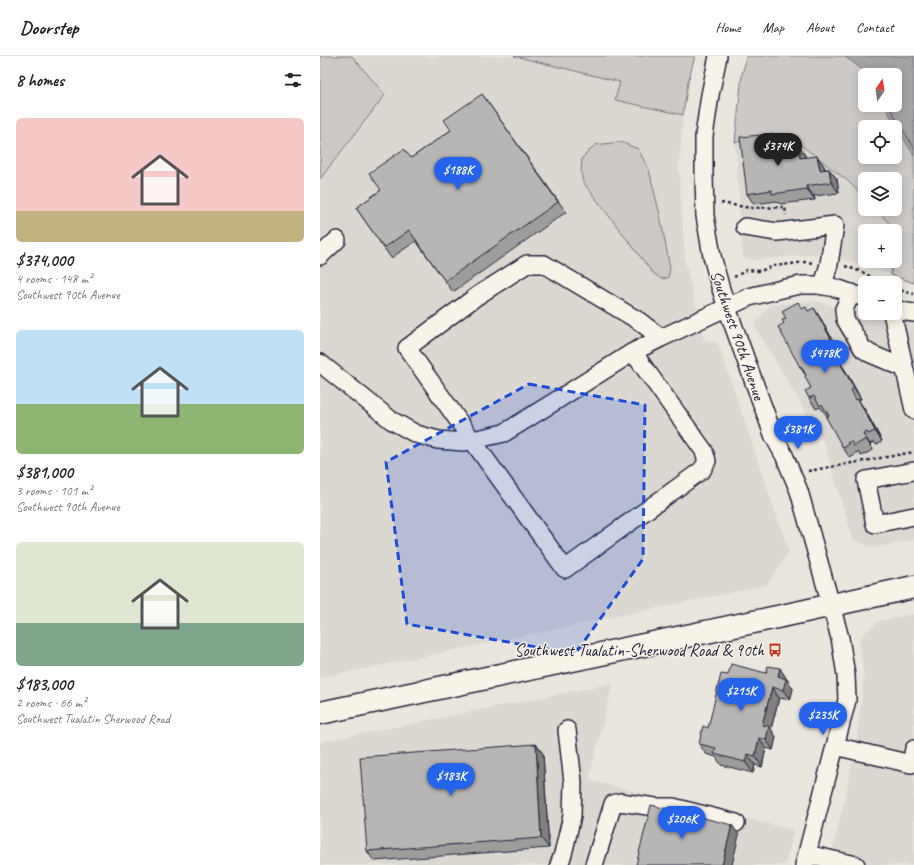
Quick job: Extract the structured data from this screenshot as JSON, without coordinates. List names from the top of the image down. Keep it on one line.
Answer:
{"streets":{"street":["Southwest 90th Avenue"]},"places":{"bus stop":["Southwest Tualatin-Sherwood Road & 90th"]},"north":"top","page":{"header":"Doorstep","nav":["Home","Map","About","Contact"],"heading":"8 homes","map_buttons":["+","−"],"list":[{"name":"$374,000","note":"4 rooms · 148 m² · Southwest 90th Avenue"},{"name":"$381,000","note":"3 rooms · 101 m² · Southwest 90th Avenue"},{"name":"$183,000","note":"2 rooms · 66 m² · Southwest Tualatin Sherwood Road"}],"price":["$374K","$188K","$478K","$381K","$215K","$235K","$183K","$206K"]}}
